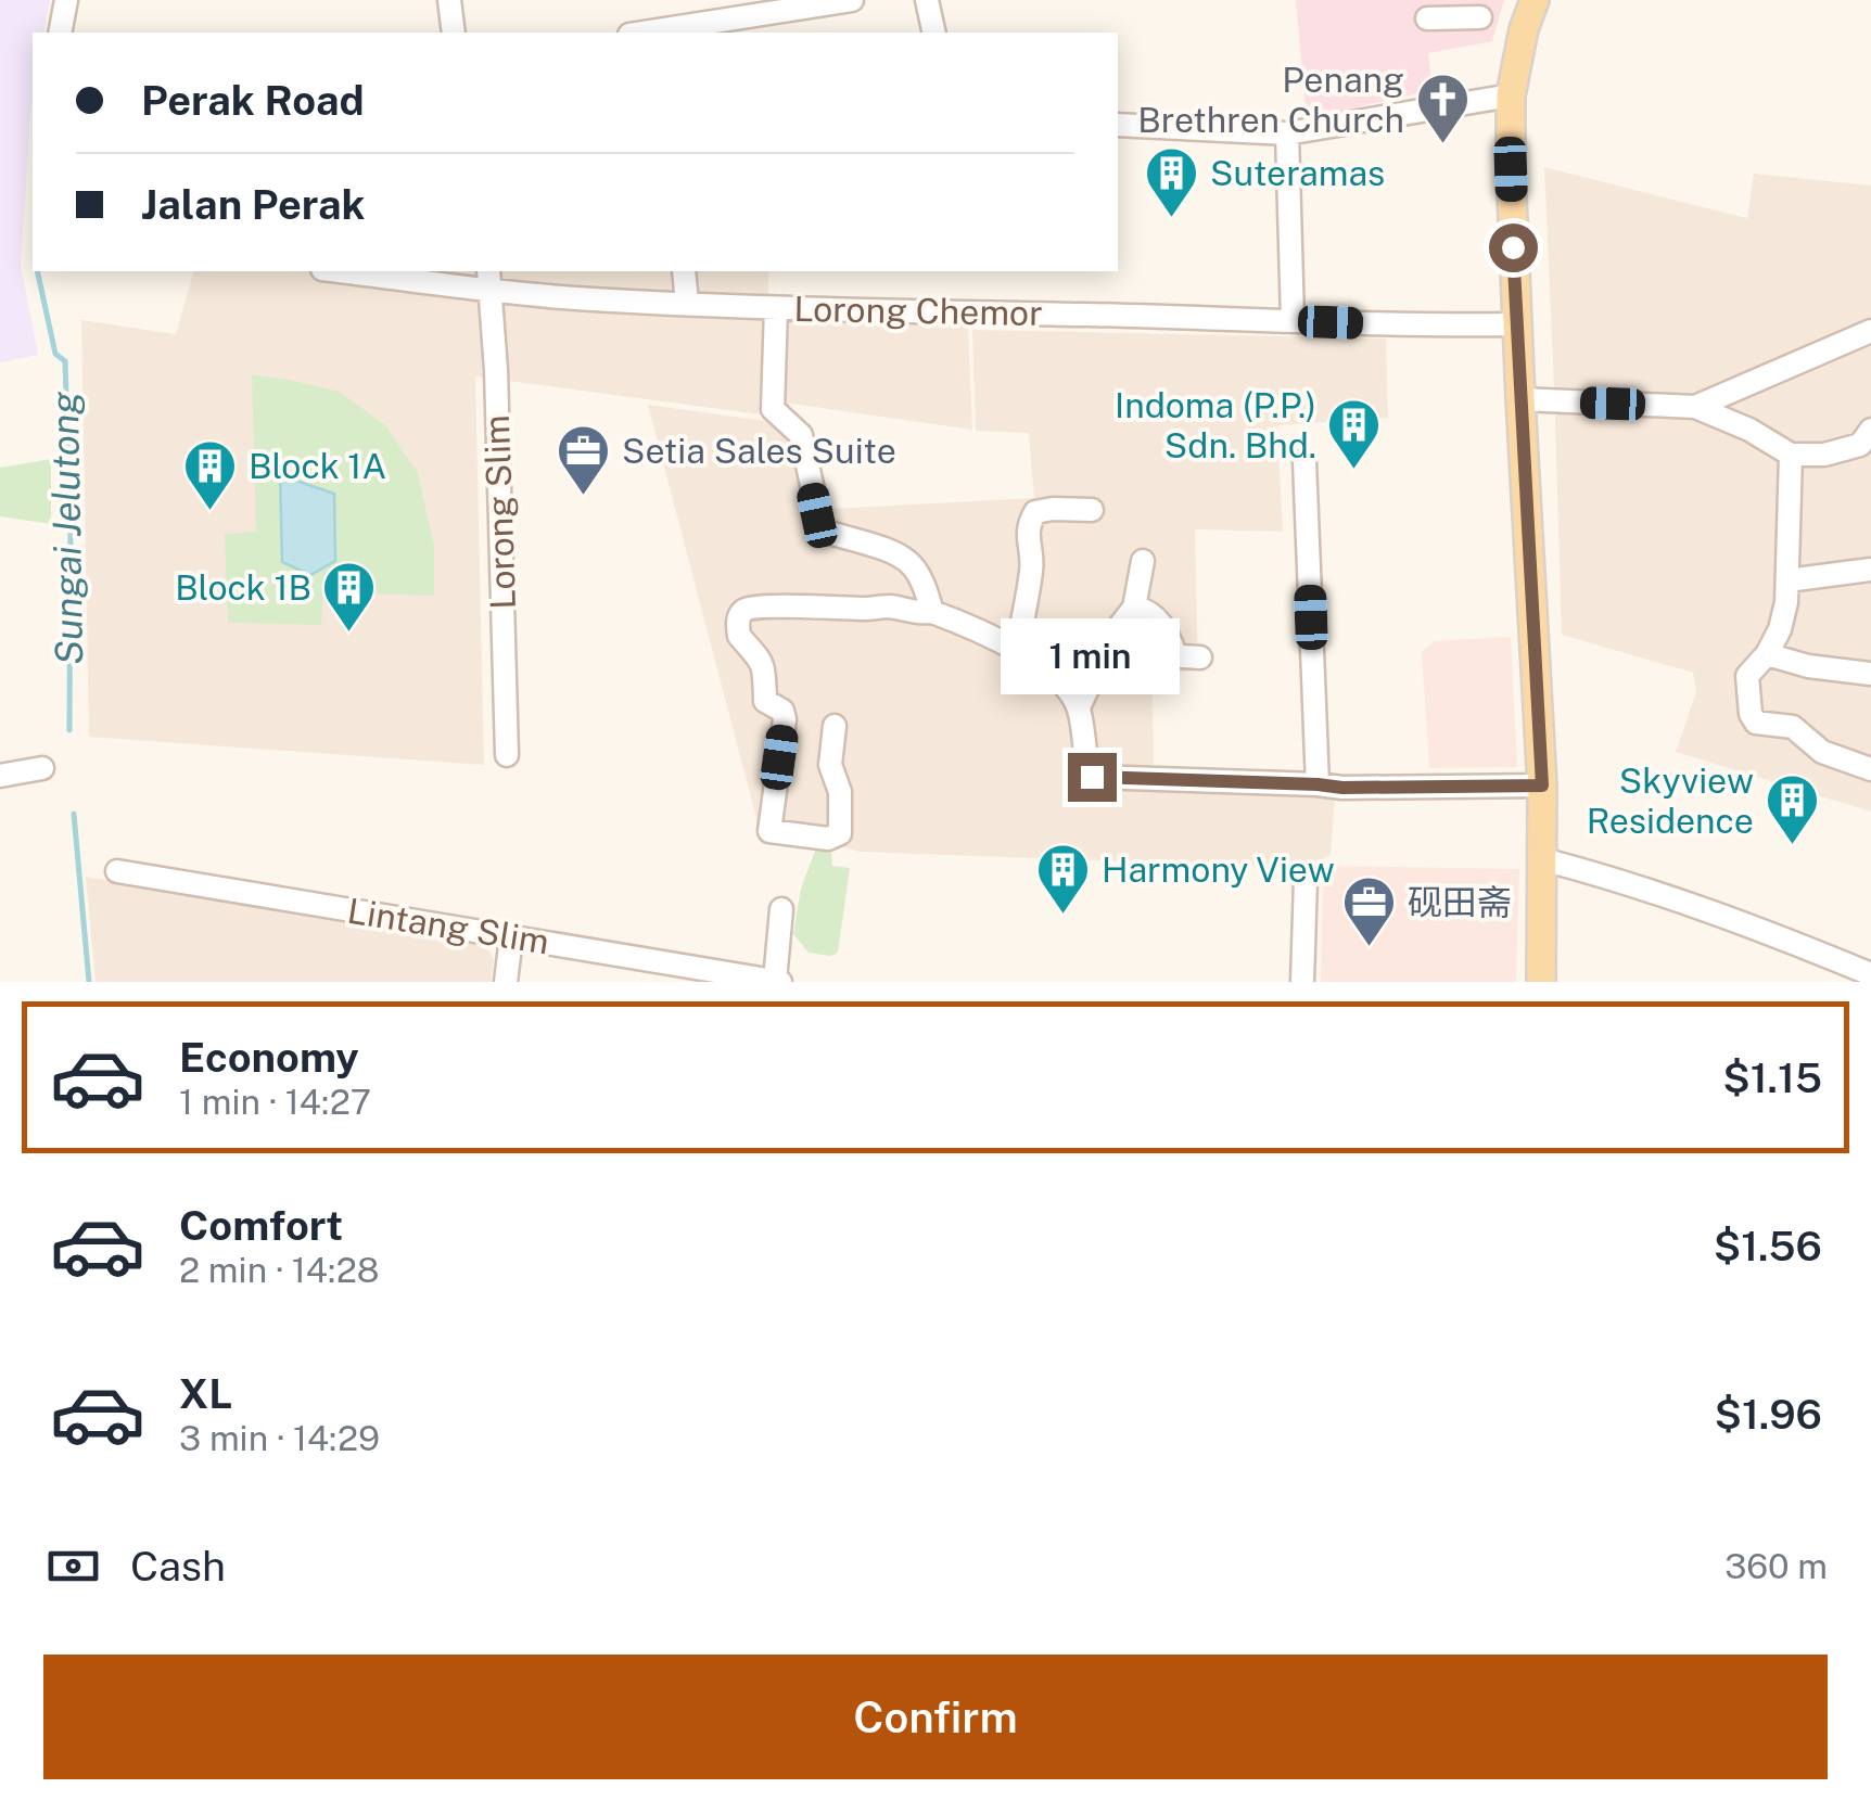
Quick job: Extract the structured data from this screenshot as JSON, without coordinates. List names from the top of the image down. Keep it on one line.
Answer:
{"streets":{"street":["Lorong Chemor","Lorong Slim","Lintang Slim"]},"crossings":[["Lorong Chemor","Lorong Slim"]],"water":["Sungai Jelutong"],"places":{"church":["Penang Brethren Church"],"building":["Suteramas","Indoma (P.P.) Sdn. Bhd.","Block 1A","Block 1B","Skyview Residence","Harmony View"],"office":["Setia Sales Suite","砚田斋"]},"page":{"banner":["Perak Road","Jalan Perak"],"bubble":"1 min","list":[{"name":"Economy","note":"1 min · 14:27","value":"$1.15"},{"name":"Comfort","note":"2 min · 14:28","value":"$1.56"},{"name":"XL","note":"3 min · 14:29","value":"$1.96"}],"pay":["Cash","360 m"],"buttons":"Confirm"}}
